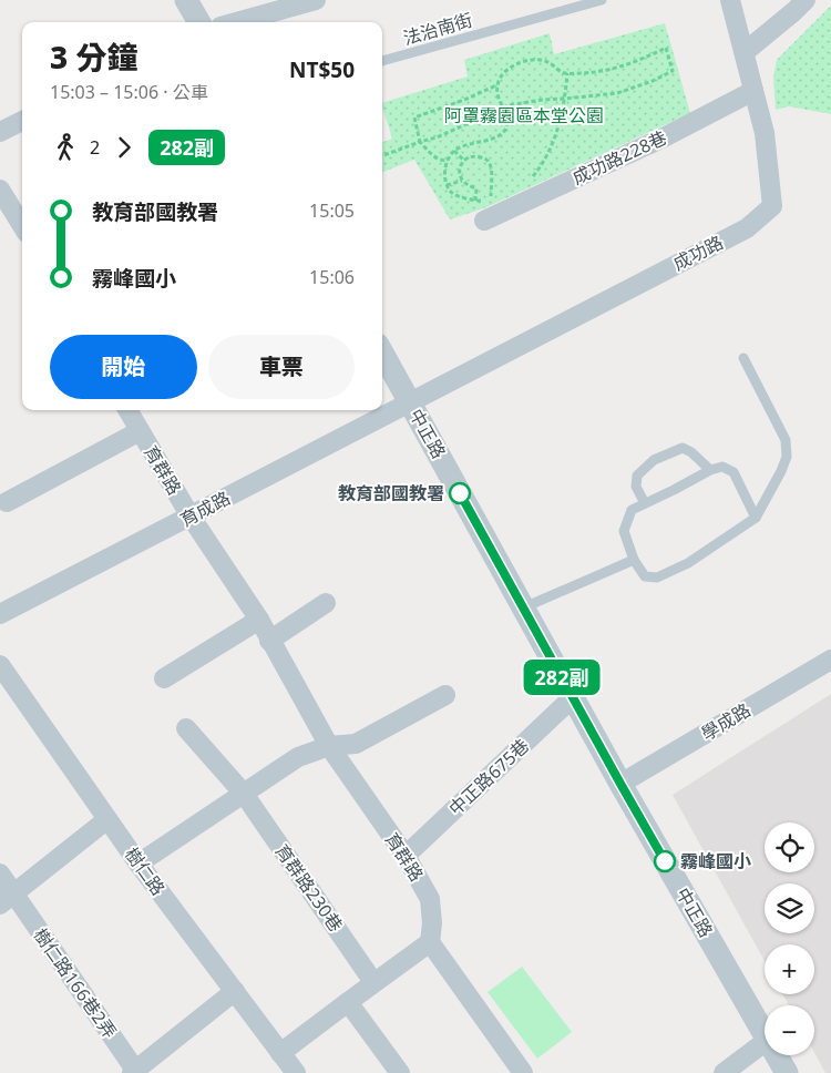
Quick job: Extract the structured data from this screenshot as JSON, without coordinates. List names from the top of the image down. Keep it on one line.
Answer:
{"streets":{"street":["成功路228巷","成功路","中正路","育群路","育成路","學成路","中正路675巷","樹仁路","育群路230巷","樹仁路166巷2弄"],"lane":["法治南街"]},"crossings":[["成功路228巷","成功路"],["成功路","中正路"],["成功路","育成路"],["中正路","育成路"],["中正路","學成路"],["中正路","中正路675巷"],["育群路","育成路"],["育群路","中正路675巷"]],"parks":["阿罩霧園區本堂公園"],"places":["教育部國教署","霧峰國小"],"lines":["bus line 282副"],"page":{"on_map":"282副","heading":["3 分鐘","15:03 – 15:06 · 公車","NT$50"],"legs":["2","282副"],"list":[{"name":"教育部國教署","value":"15:05"},{"name":"霧峰國小","value":"15:06"}],"buttons":["開始","車票"],"map_buttons":["+","−"]}}
